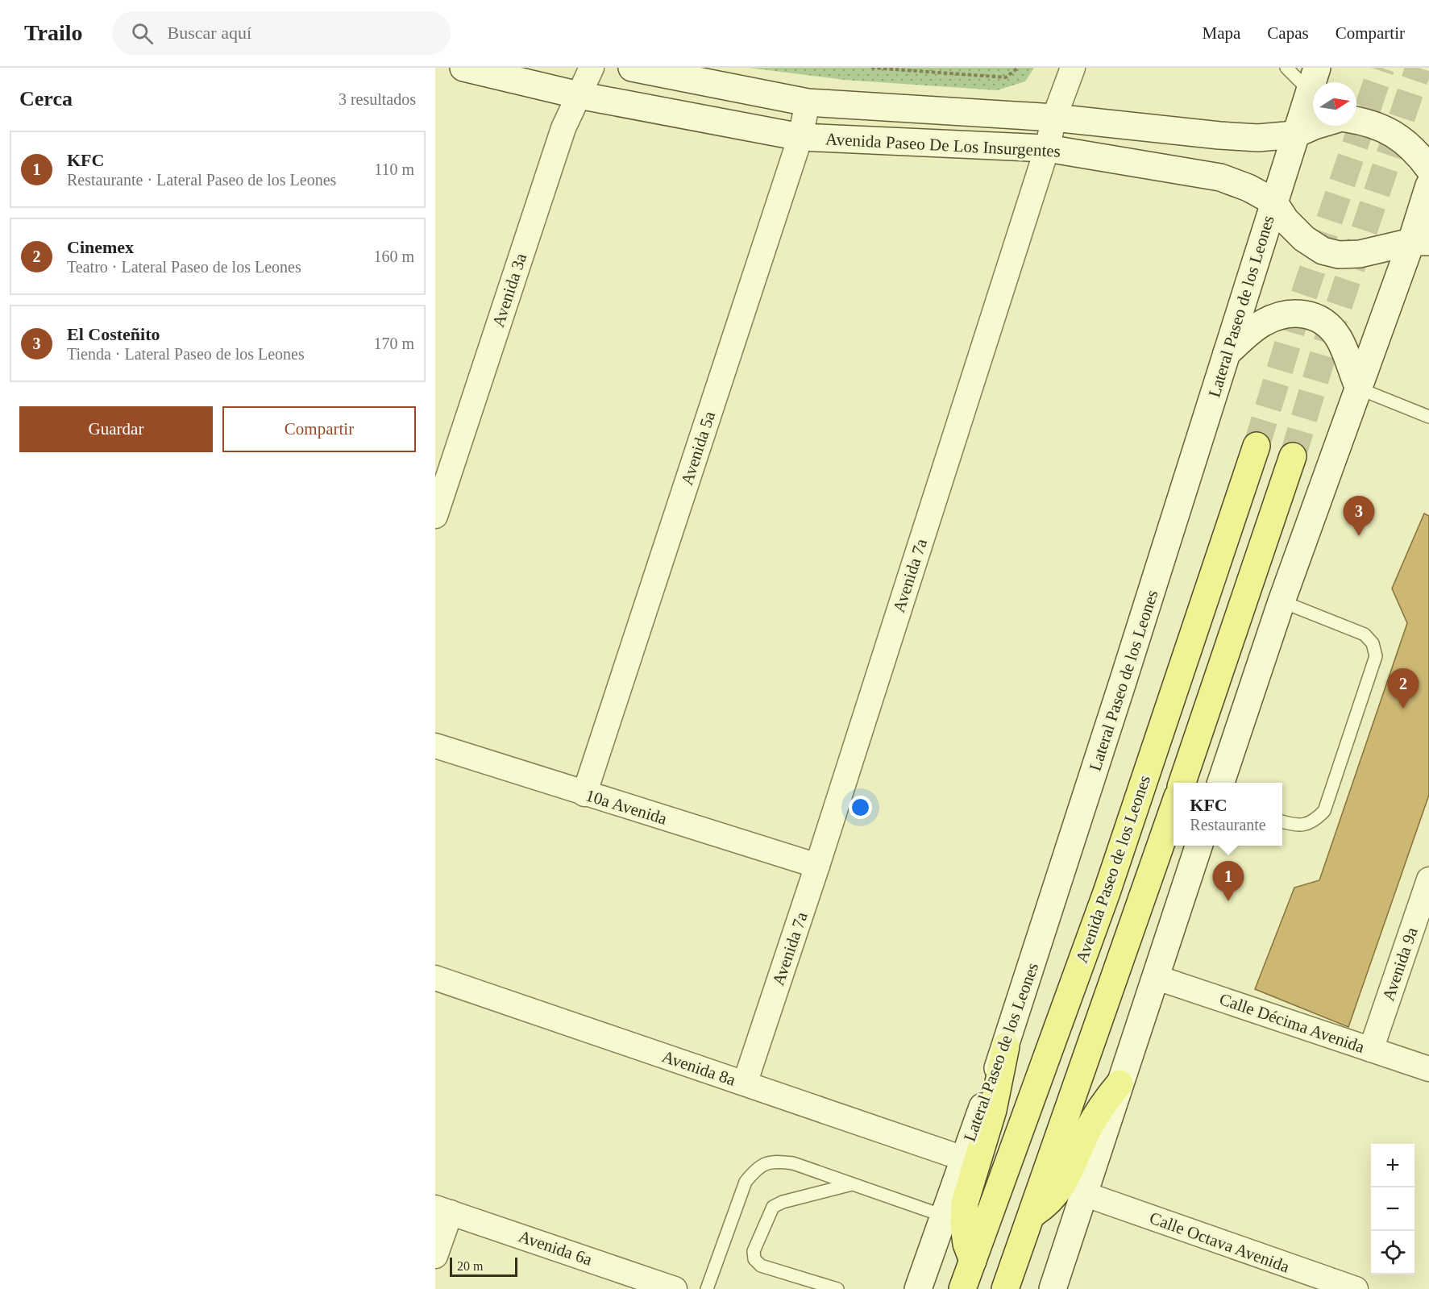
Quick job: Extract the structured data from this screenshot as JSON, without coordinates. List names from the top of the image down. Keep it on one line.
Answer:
{"streets":{"main road":["Avenida Paseo de los Leones"],"street":["Avenida Paseo De Los Insurgentes","Avenida 3a","Lateral Paseo de los Leones","Avenida 5a","Avenida 7a","10a Avenida","Avenida 9a","Calle Décima Avenida","Avenida 8a","Calle Octava Avenida","Avenida 6a"]},"crossings":[["Avenida Paseo De Los Insurgentes","Avenida 3a"],["Avenida Paseo De Los Insurgentes","Lateral Paseo de los Leones"],["Avenida Paseo De Los Insurgentes","Avenida 5a"],["Avenida Paseo De Los Insurgentes","Avenida 7a"],["Lateral Paseo de los Leones","Avenida 8a"],["Avenida 5a","10a Avenida"],["Avenida 7a","10a Avenida"],["Avenida 7a","Avenida 8a"],["Avenida 9a","Calle Décima Avenida"]],"scale_bar":"20 m","north":"right","page":{"header":"Trailo","search":"Buscar aquí","nav":["Mapa","Capas","Compartir"],"heading":["Cerca","3 resultados"],"list":[{"mark":"1","name":"KFC","note":"Restaurante · Lateral Paseo de los Leones","value":"110 m"},{"mark":"2","name":"Cinemex","note":"Teatro · Lateral Paseo de los Leones","value":"160 m"},{"mark":"3","name":"El Costeñito","note":"Tienda · Lateral Paseo de los Leones","value":"170 m"}],"buttons":["Guardar","Compartir"],"pins":["3","2","1"],"popup":["KFC","Restaurante"],"map_buttons":["+","−"],"scale":"20 m"}}
